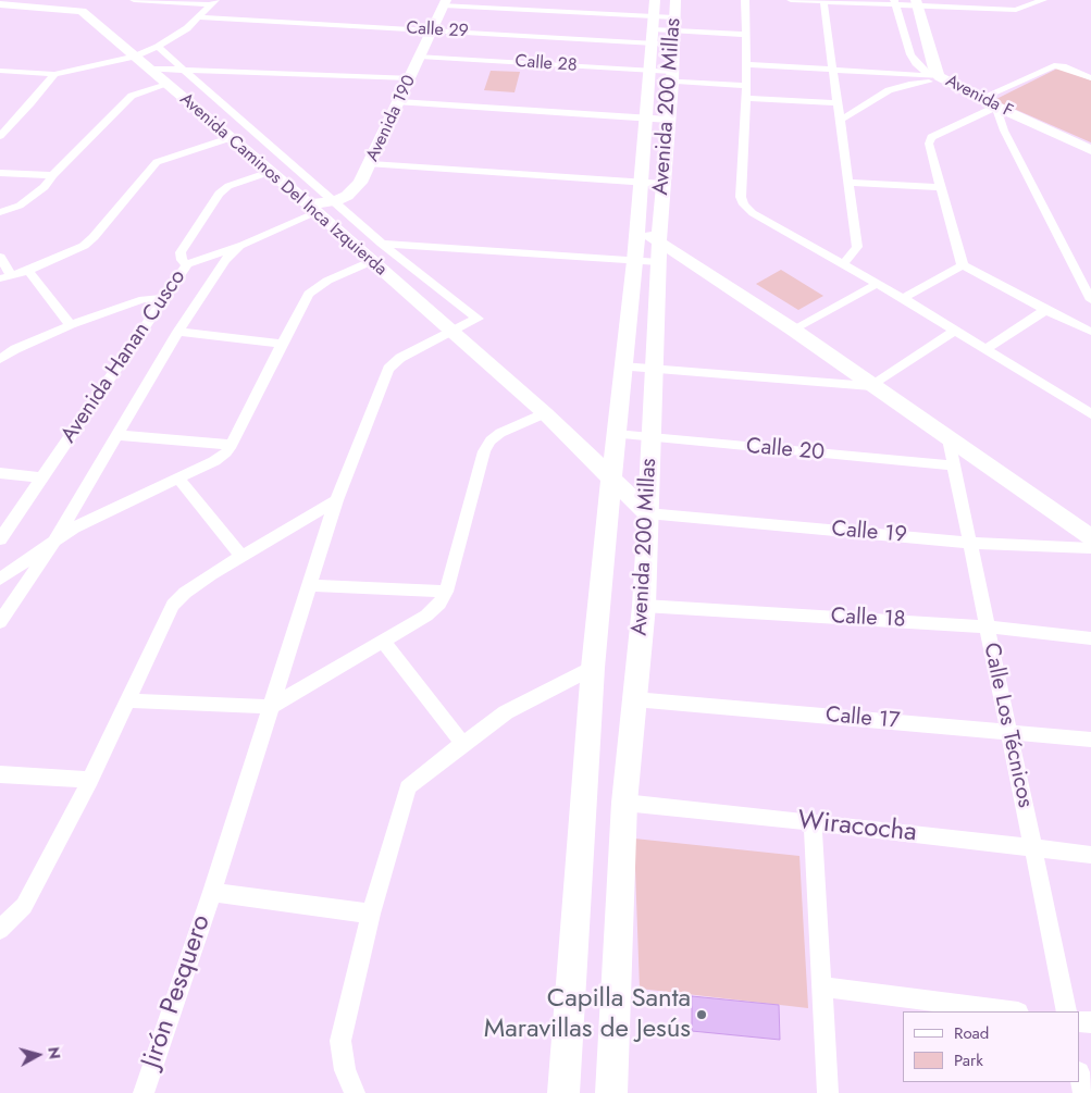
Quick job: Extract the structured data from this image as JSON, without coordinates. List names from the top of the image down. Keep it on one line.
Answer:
{"streets":{"main road":["Avenida F","Avenida 200 Millas","Avenida 190","Avenida Caminos Del Inca Izquierda"],"street":["Calle 29","Calle 28","Avenida Hanan Cusco","Calle 20","Calle 19","Calle 18","Calle 17","Calle Los Técnicos","Wiracocha","Jirón Pesquero"]},"crossings":[["Calle 29","Avenida 200 Millas"],["Calle 29","Avenida 190"],["Calle 28","Avenida 200 Millas"],["Calle 28","Avenida 190"],["Avenida 200 Millas","Avenida Caminos Del Inca Izquierda"],["Avenida 200 Millas","Calle 20"],["Avenida 200 Millas","Calle 19"],["Avenida 200 Millas","Calle 18"],["Avenida 200 Millas","Calle 17"],["Avenida 200 Millas","Wiracocha"],["Avenida 190","Avenida Caminos Del Inca Izquierda"],["Avenida 190","Avenida Hanan Cusco"],["Avenida Caminos Del Inca Izquierda","Avenida Hanan Cusco"],["Avenida Caminos Del Inca Izquierda","Calle 19"],["Avenida Caminos Del Inca Izquierda","Jirón Pesquero"],["Calle 20","Calle Los Técnicos"],["Calle 19","Calle Los Técnicos"],["Calle 18","Calle Los Técnicos"],["Calle 17","Calle Los Técnicos"],["Calle Los Técnicos","Wiracocha"]],"places":["Capilla Santa Maravillas de Jesús"],"legend":["Road","Park"],"north":"right"}
